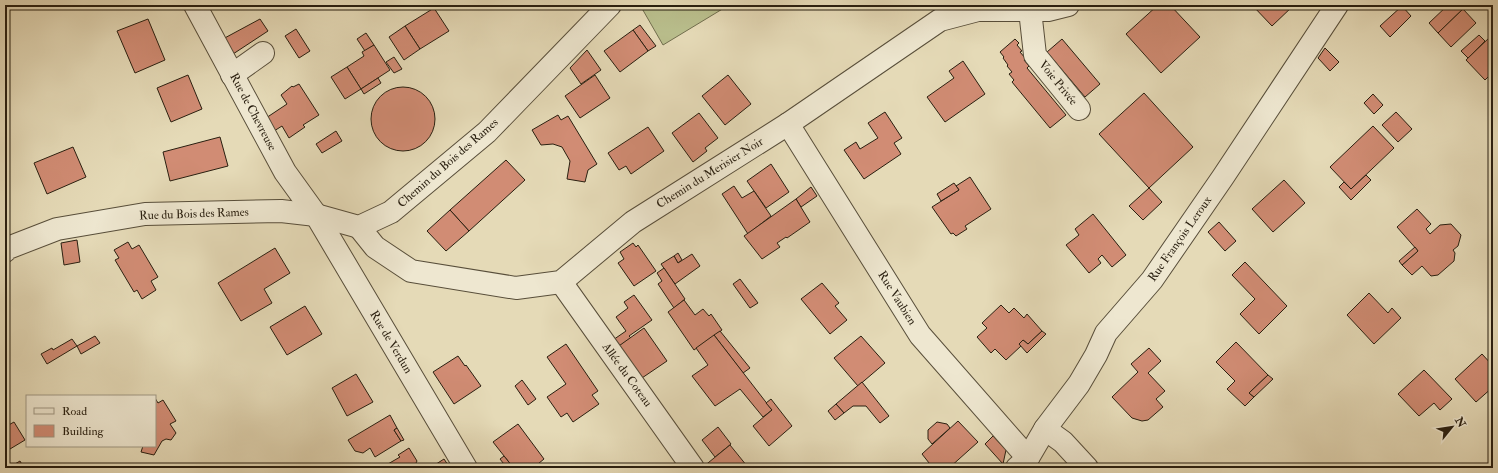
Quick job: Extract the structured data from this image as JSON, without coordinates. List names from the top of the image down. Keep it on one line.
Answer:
{"streets":{"street":["Voie Privée","Rue de Chevreuse","Chemin du Bois des Rames","Chemin du Merisier Noir","Rue du Bois des Rames","Rue François Leroux","Rue Vaubien","Rue de Verdun","Allée du Coteau"]},"crossings":[["Voie Privée","Chemin du Merisier Noir"],["Rue de Chevreuse","Rue du Bois des Rames"],["Rue de Chevreuse","Rue de Verdun"],["Chemin du Merisier Noir","Rue Vaubien"],["Chemin du Merisier Noir","Allée du Coteau"],["Rue du Bois des Rames","Rue de Verdun"],["Rue François Leroux","Rue Vaubien"]],"legend":["Road","Building"],"north":"top right"}
